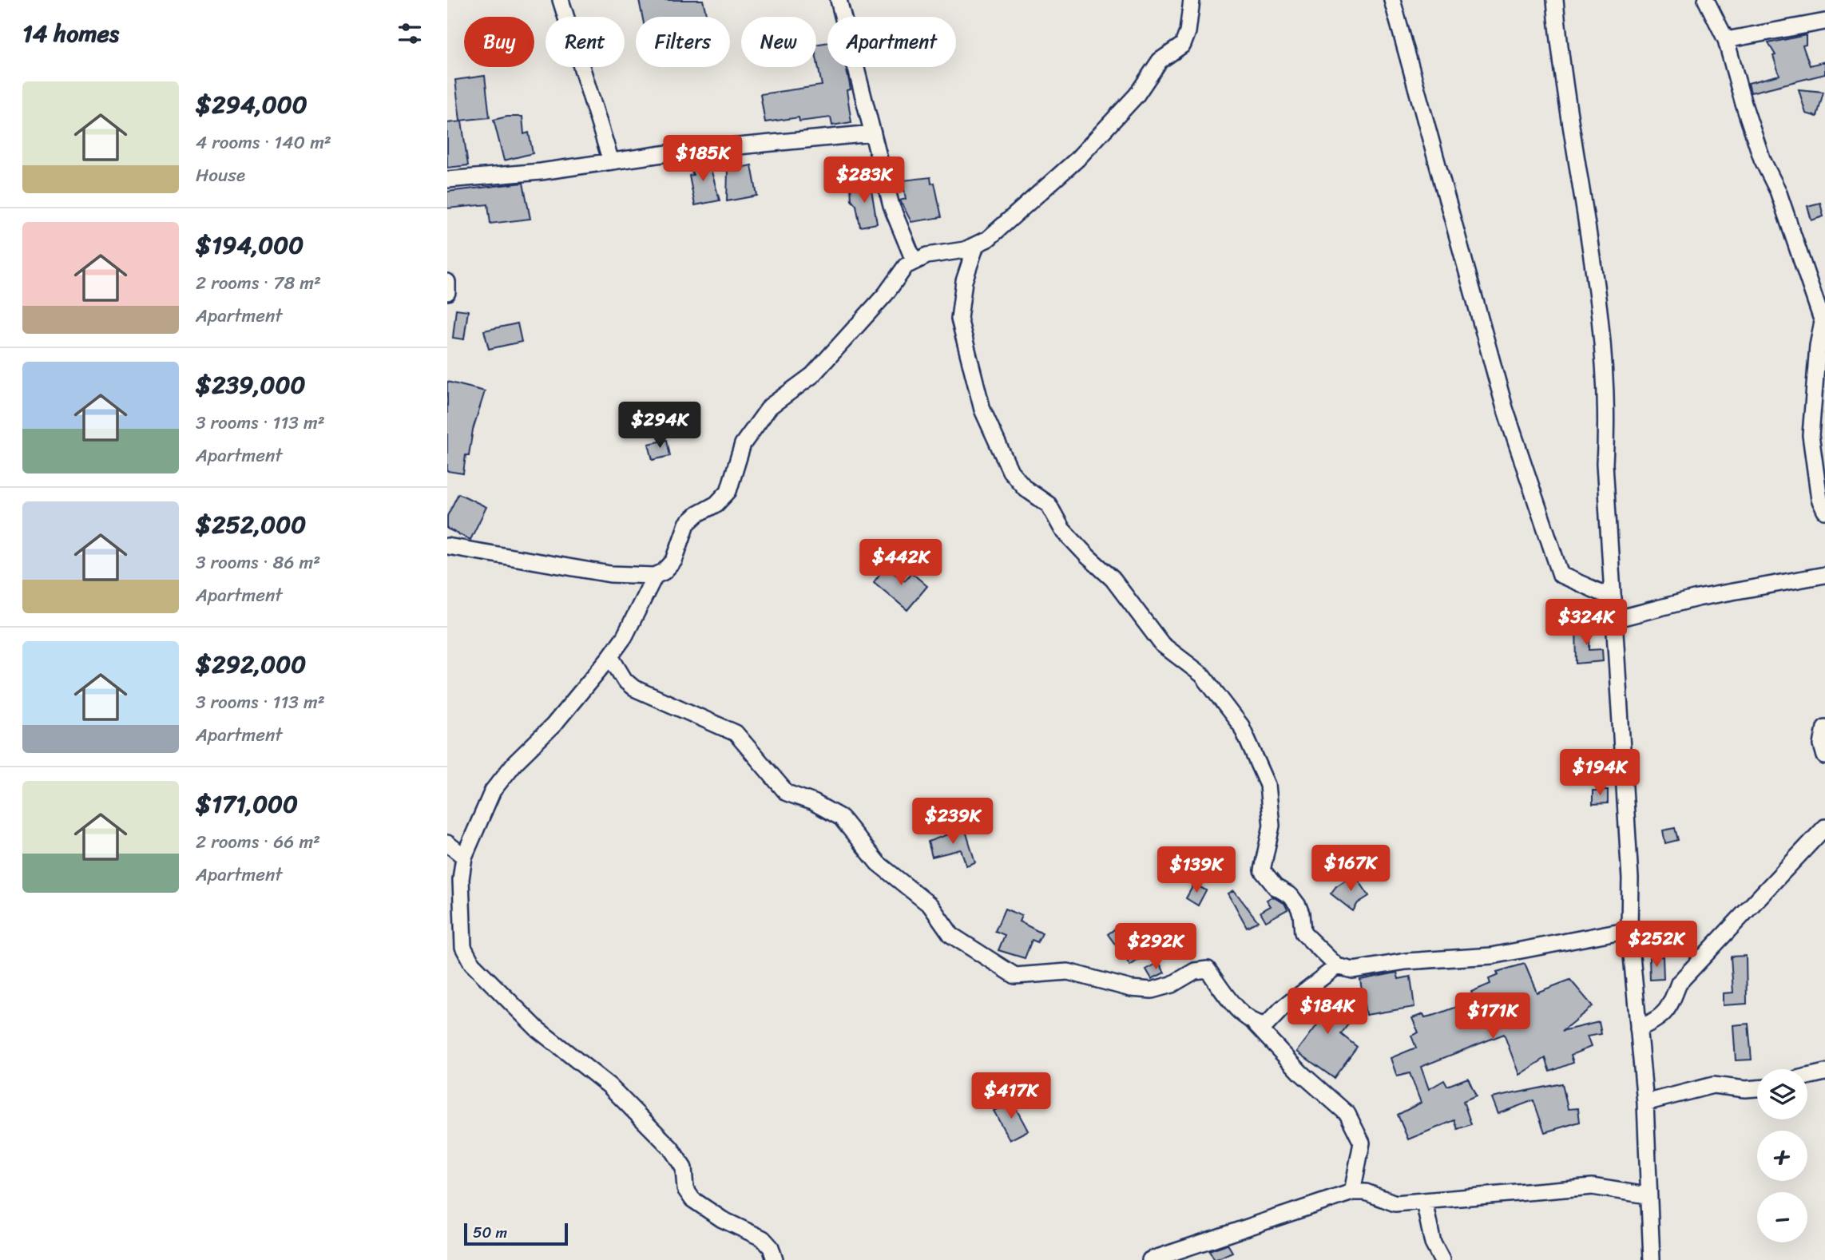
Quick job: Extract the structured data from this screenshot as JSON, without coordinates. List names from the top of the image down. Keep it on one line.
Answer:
{"scale_bar":"50 m","page":{"heading":"14 homes","chip":["Buy","Rent","Filters","New","Apartment"],"list":[{"name":"$294,000","note":"4 rooms · 140 m² · House"},{"name":"$194,000","note":"2 rooms · 78 m² · Apartment"},{"name":"$239,000","note":"3 rooms · 113 m² · Apartment"},{"name":"$252,000","note":"3 rooms · 86 m² · Apartment"},{"name":"$292,000","note":"3 rooms · 113 m² · Apartment"},{"name":"$171,000","note":"2 rooms · 66 m² · Apartment"}],"price":["$185K","$283K","$294K","$442K","$324K","$194K","$239K","$167K","$139K","$252K","$292K","$184K","$171K","$417K"],"map_buttons":["+","−"],"scale":"50 m"}}
